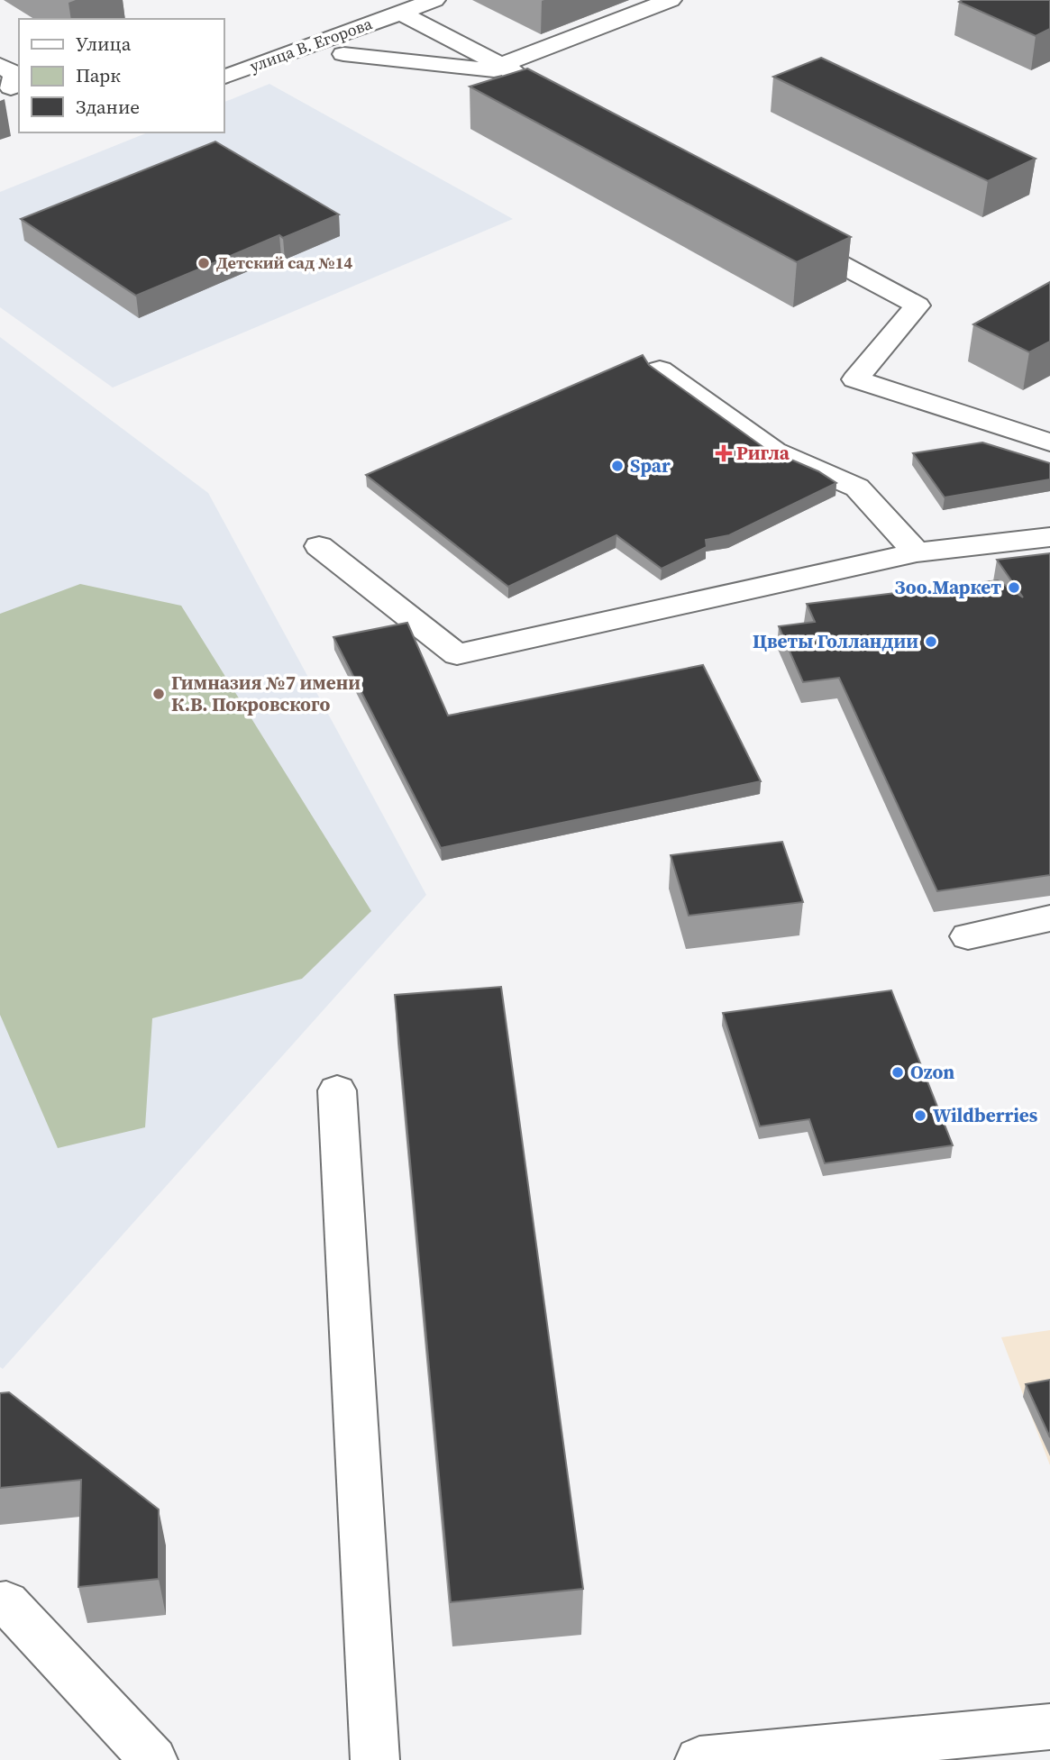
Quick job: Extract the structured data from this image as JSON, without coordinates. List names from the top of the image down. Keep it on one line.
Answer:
{"streets":{"street":["улица В. Егорова"]},"places":{"other":["Детский сад №14","Spar","Зоо.Маркет","Цветы Голландии","Гимназия №7 имени К.В. Покровского","Ozon","Wildberries"],"health":["Ригла"]},"legend":["Улица","Парк","Здание"]}
